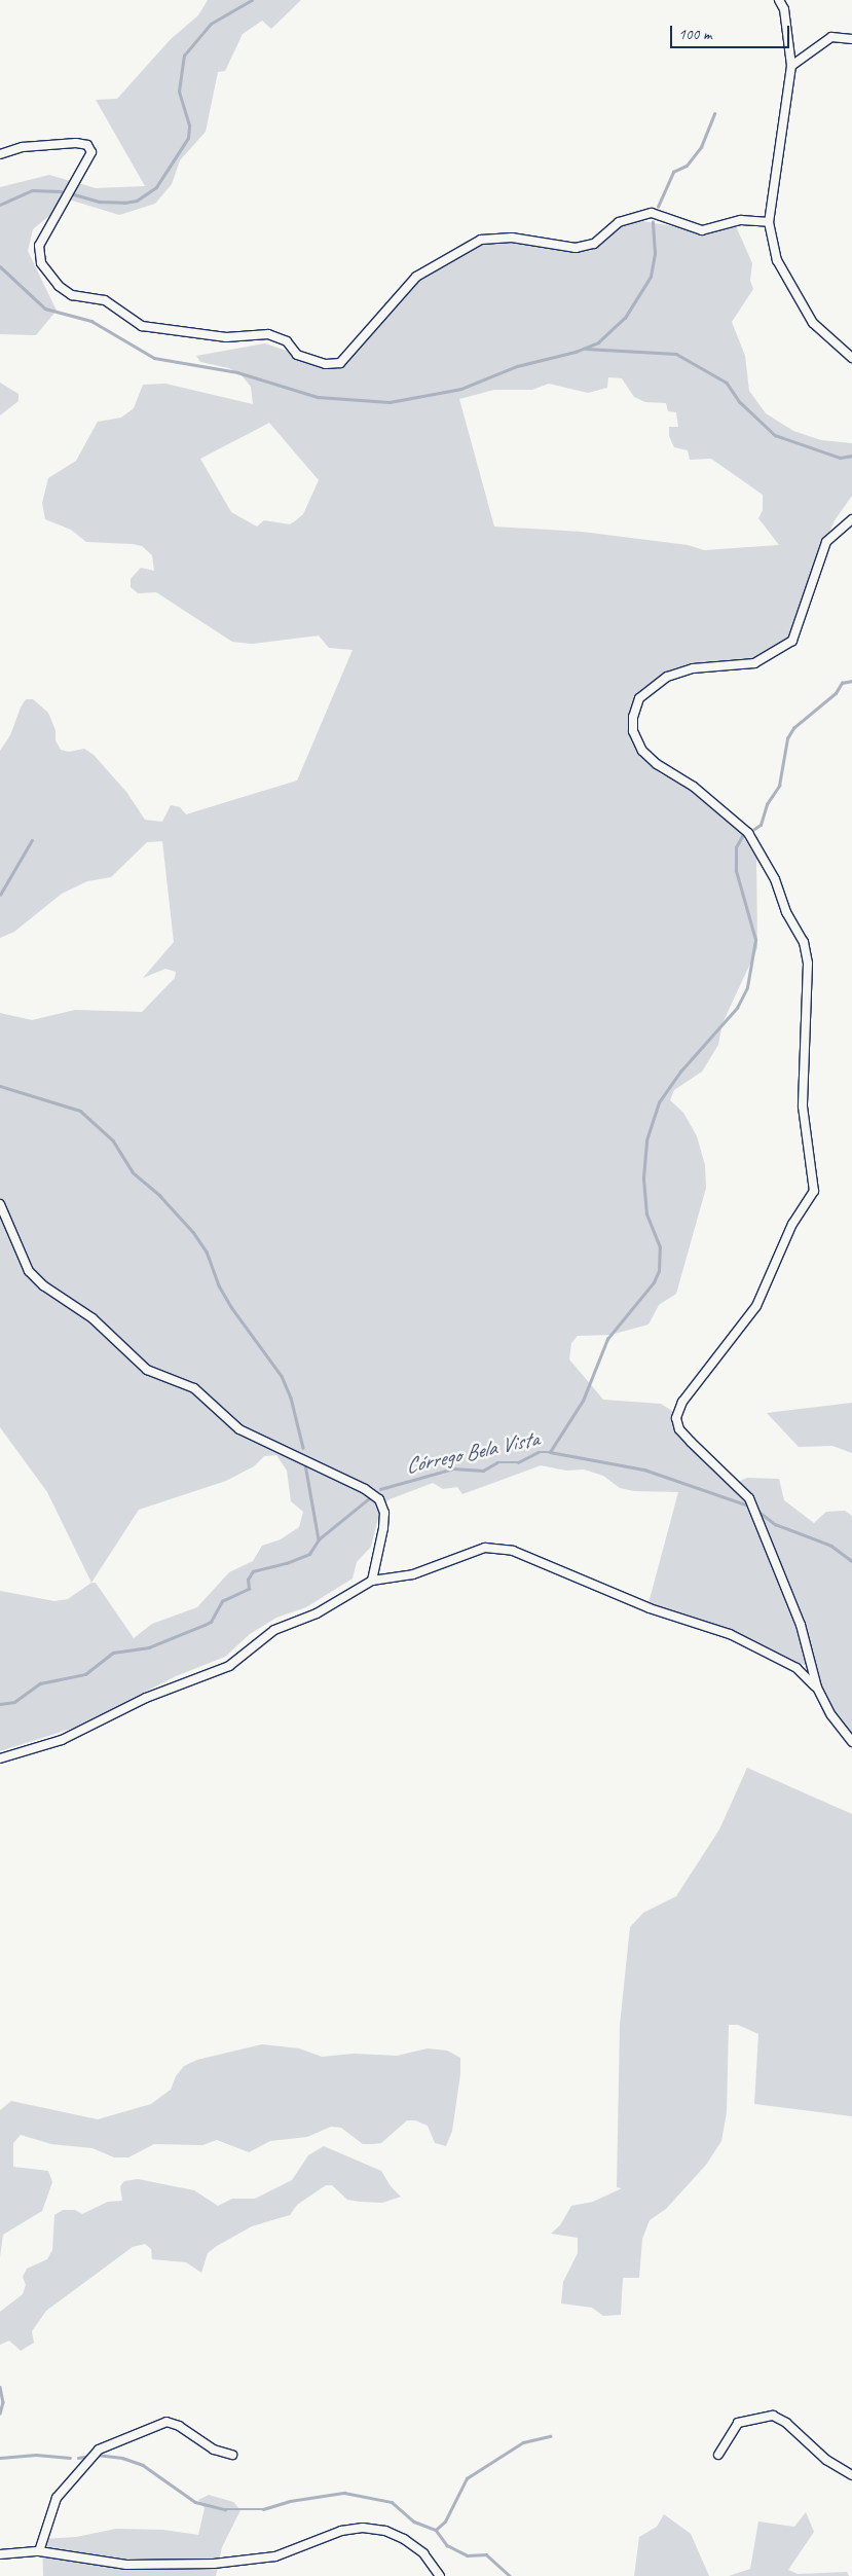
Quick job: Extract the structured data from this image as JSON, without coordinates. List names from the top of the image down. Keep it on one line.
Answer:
{"water":["Córrego Bela Vista"],"scale_bar":"100 m"}
